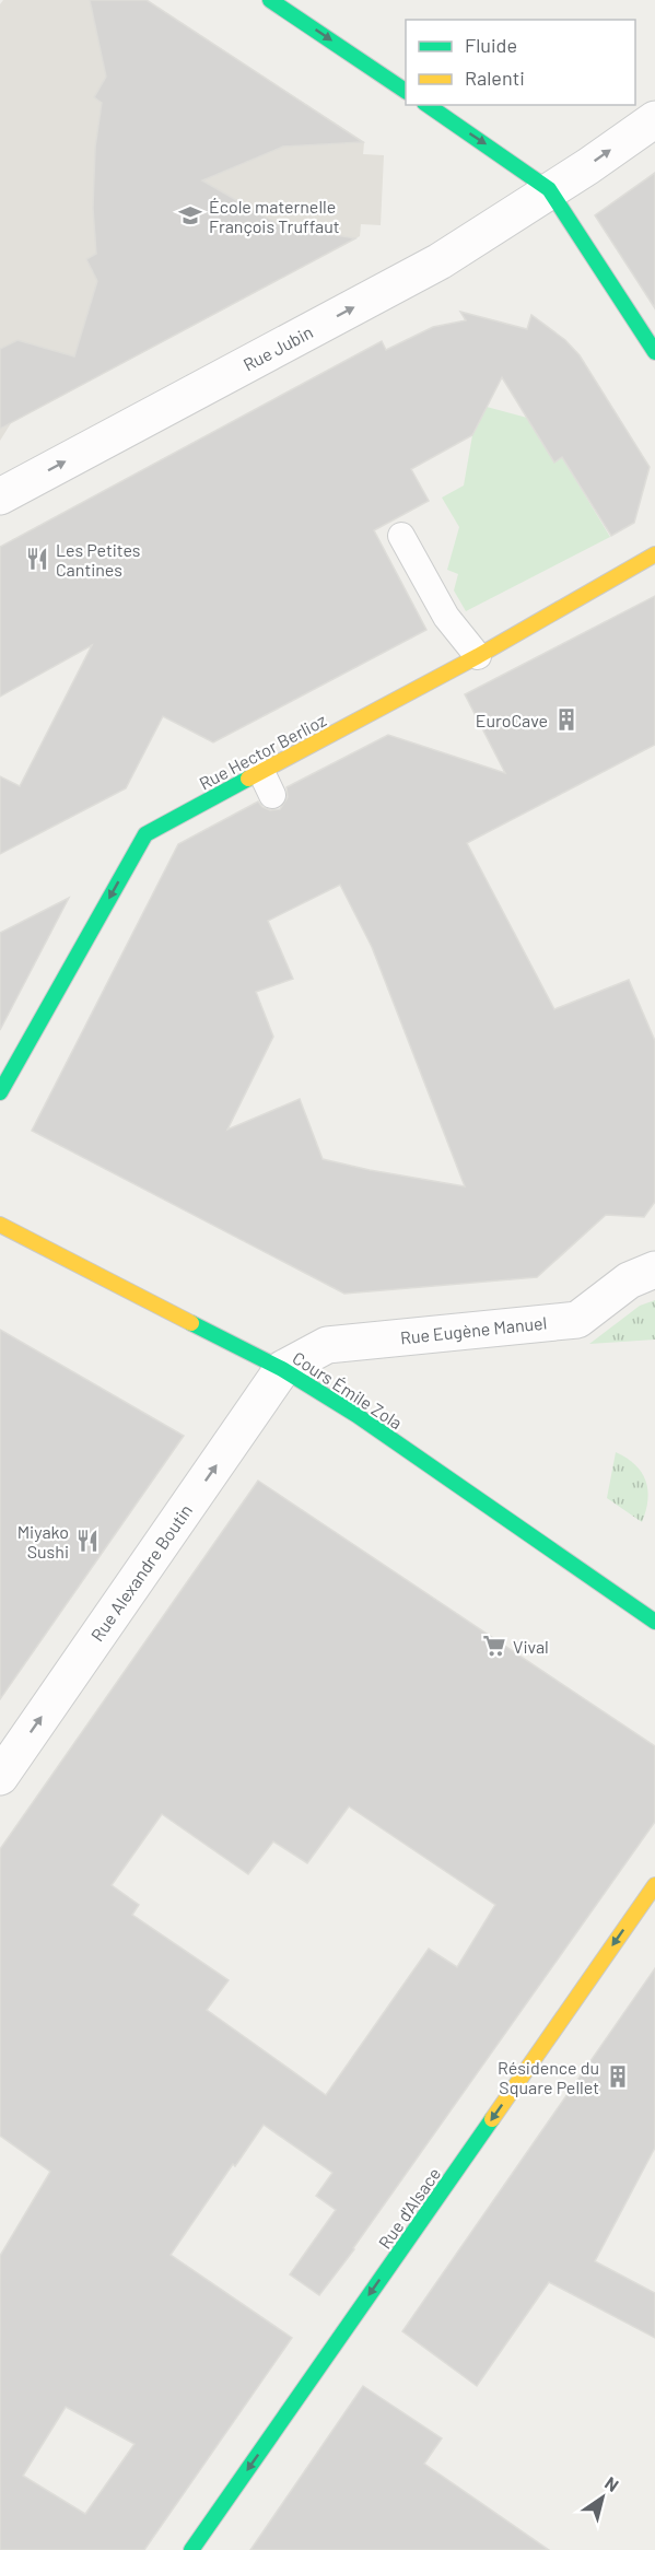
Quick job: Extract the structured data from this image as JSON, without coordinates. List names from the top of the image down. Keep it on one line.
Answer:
{"streets":{"street":["Rue Jubin","Rue Hector Berlioz","Rue Eugène Manuel","Cours Émile Zola","Rue Alexandre Boutin","Rue d'Alsace"]},"crossings":[["Rue Eugène Manuel","Cours Émile Zola"],["Rue Eugène Manuel","Rue Alexandre Boutin"],["Cours Émile Zola","Rue Alexandre Boutin"]],"one_way":["Rue Jubin","Rue Hector Berlioz","Rue Alexandre Boutin","Rue d'Alsace"],"places":{"school or university":["École maternelle François Truffaut"],"restaurant":["Les Petites Cantines","Miyako Sushi"],"building":["EuroCave","Résidence du Square Pellet"],"supermarket":["Vival"]},"legend":["Fluide","Ralenti"],"north":"top right"}
